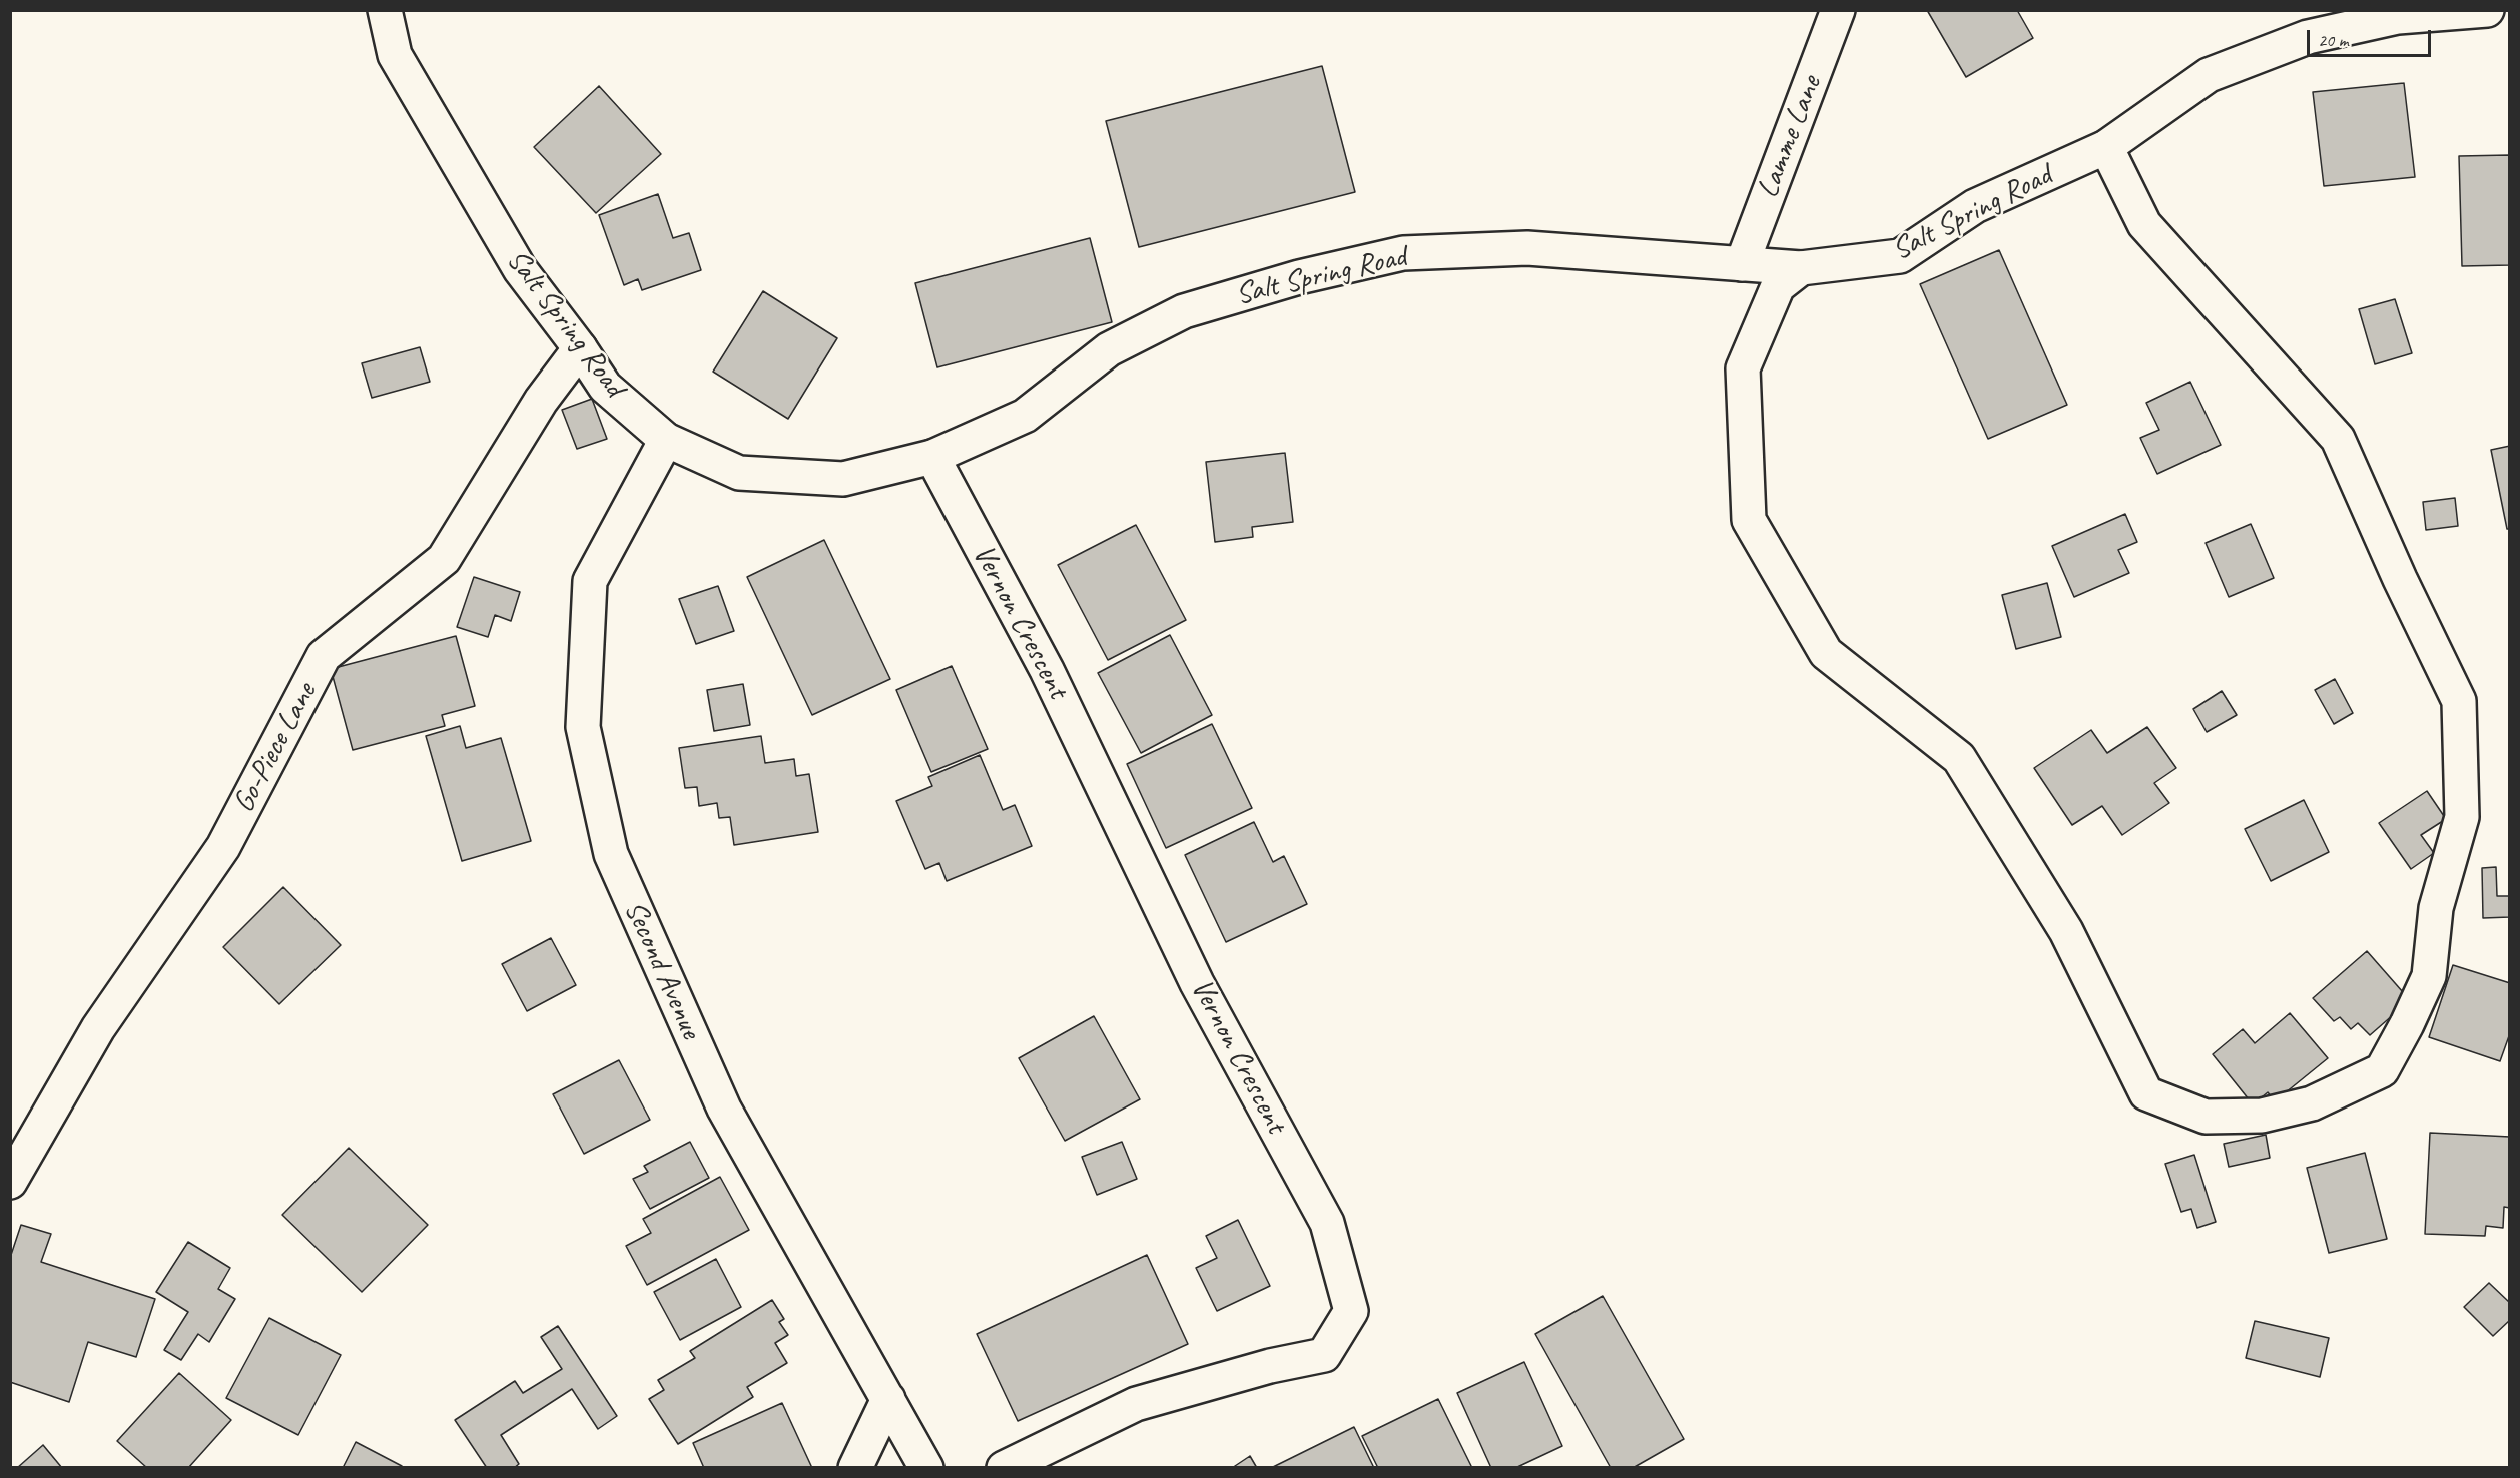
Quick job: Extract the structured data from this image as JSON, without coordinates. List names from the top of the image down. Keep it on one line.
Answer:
{"streets":{"street":["Lamme Lane","Salt Spring Road","Vernon Crescent","Go-Piece Lane","Second Avenue"]},"crossings":[["Lamme Lane","Salt Spring Road"],["Salt Spring Road","Vernon Crescent"],["Salt Spring Road","Go-Piece Lane"],["Salt Spring Road","Second Avenue"]],"scale_bar":"20 m"}
